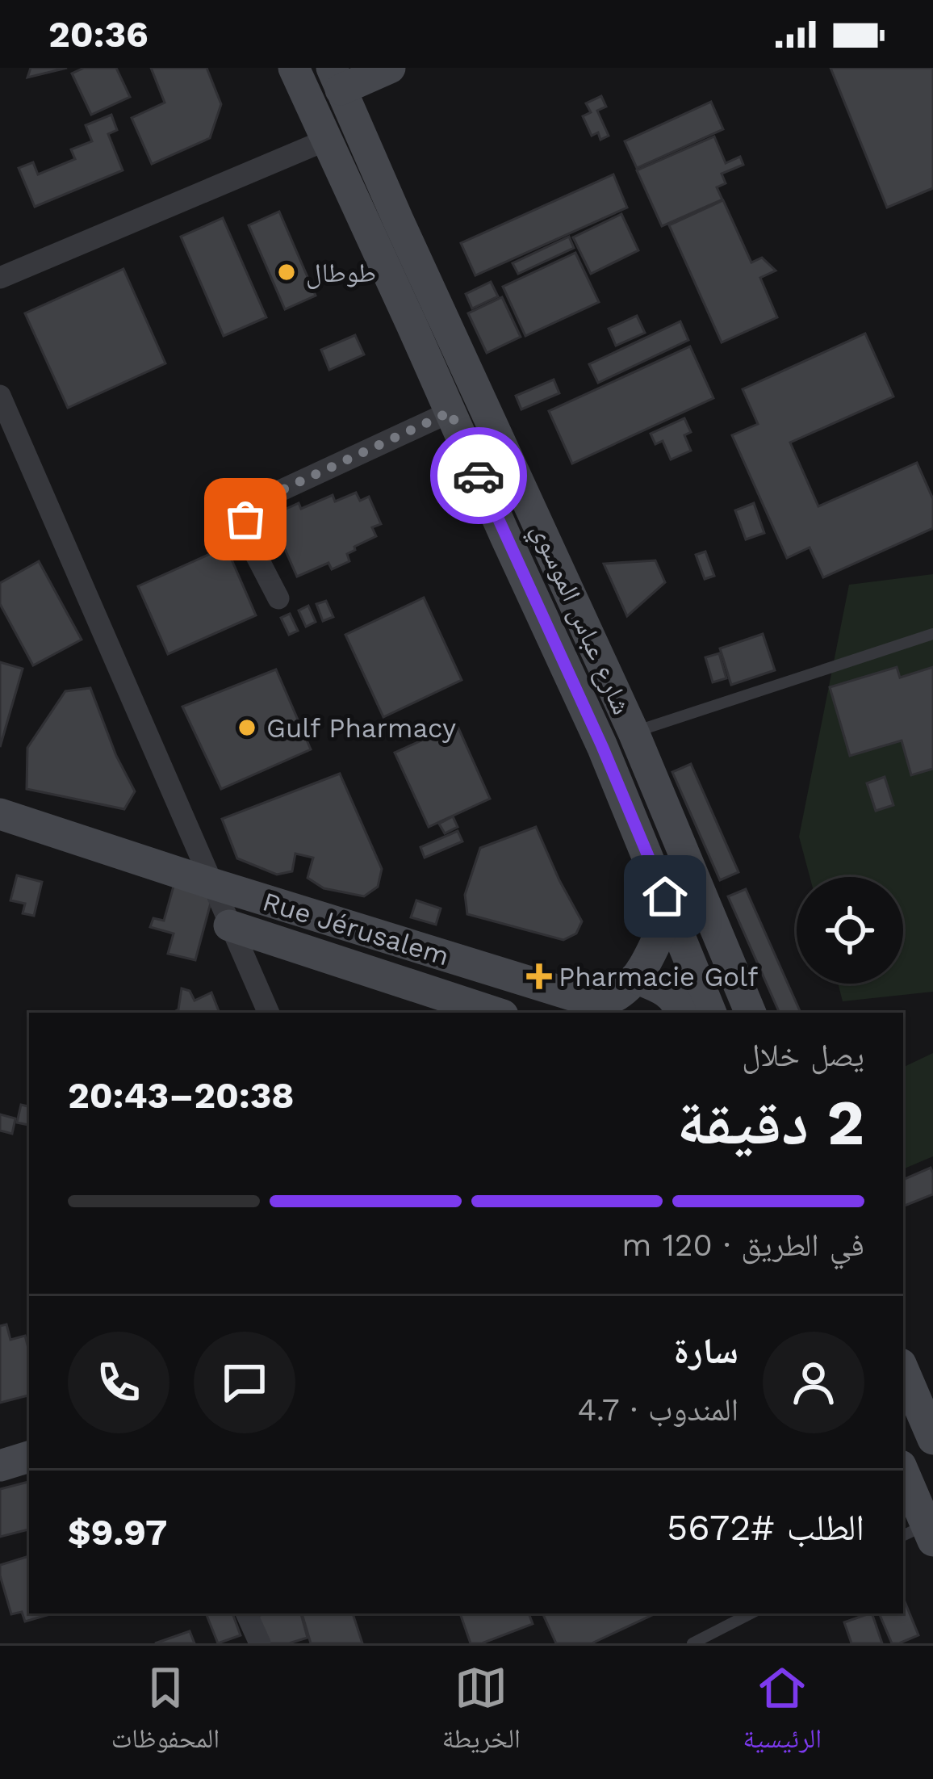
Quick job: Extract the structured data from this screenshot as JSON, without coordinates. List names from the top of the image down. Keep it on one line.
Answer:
{"streets":{"street":["شارع عباس الموسوي","Rue Jérusalem"]},"places":{"other":["طوطال","Gulf Pharmacy"],"health":["Pharmacie Golf"]},"page":{"status":"20:36","heading":["2 دقيقة","يصل خلال","20:38–20:43"],"panel":["سارة","المندوب · 4.7","الطلب #5672","$9.97"],"bar":"في الطريق · 120 m","tabs":["الرئيسية","الخريطة","المحفوظات"]}}
